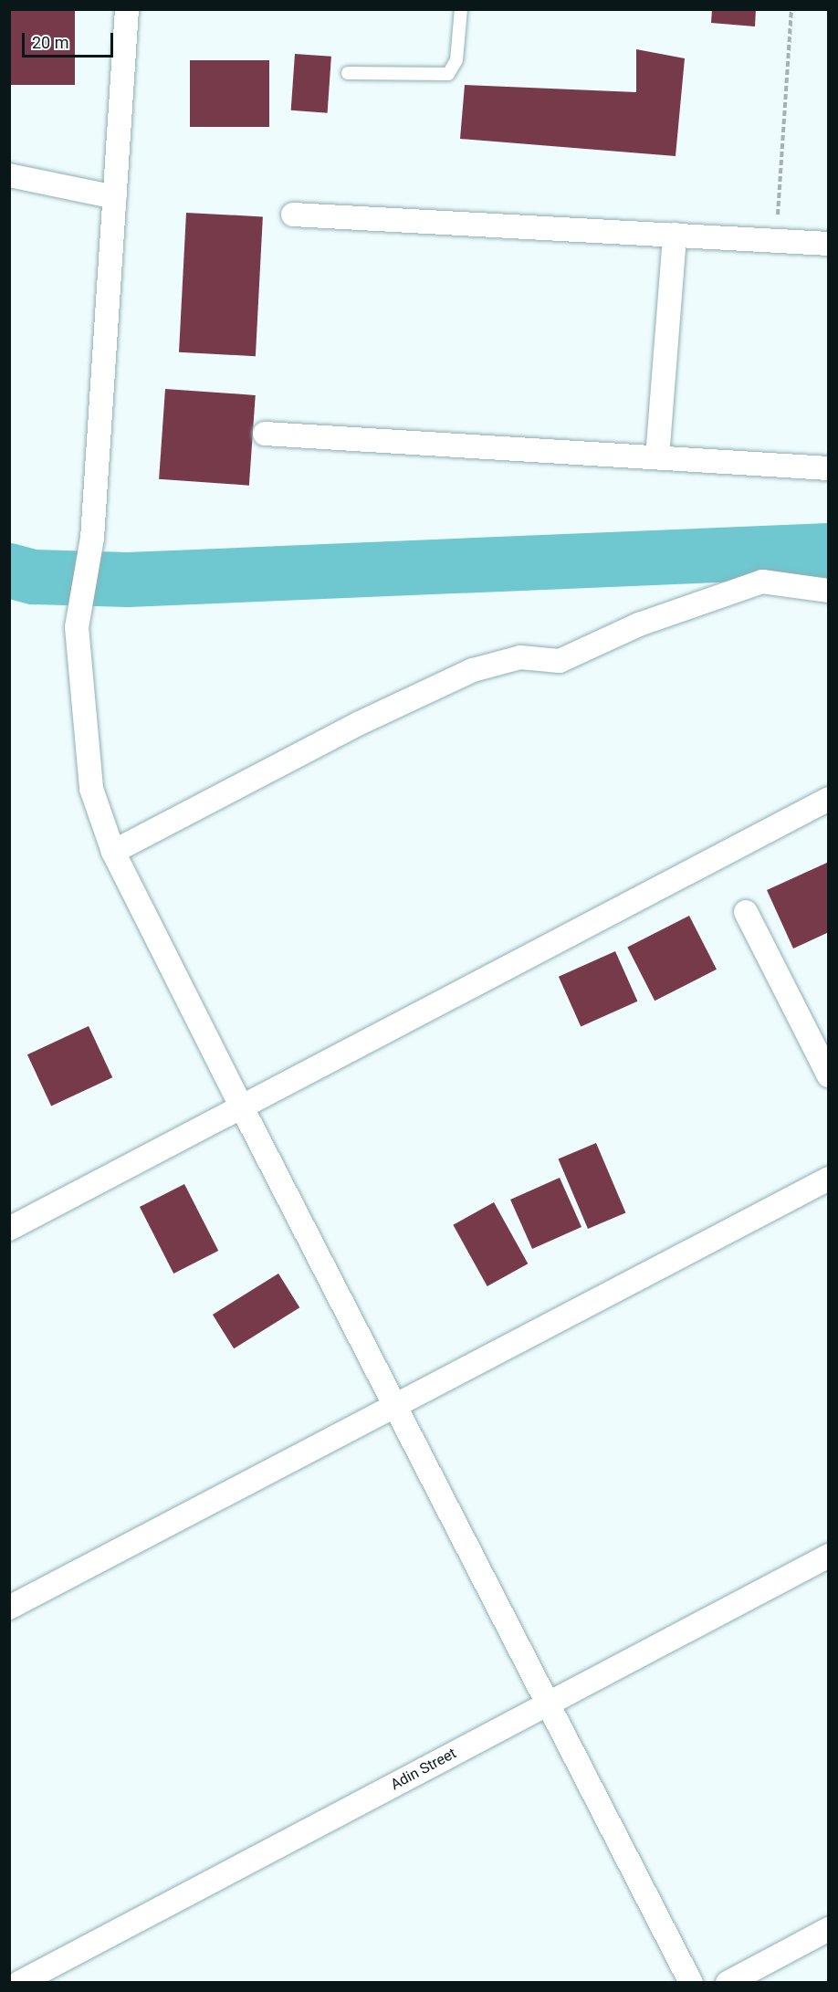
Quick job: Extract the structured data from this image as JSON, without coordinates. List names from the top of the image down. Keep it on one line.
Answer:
{"streets":{"street":["Adin Street"]},"scale_bar":"20 m"}
